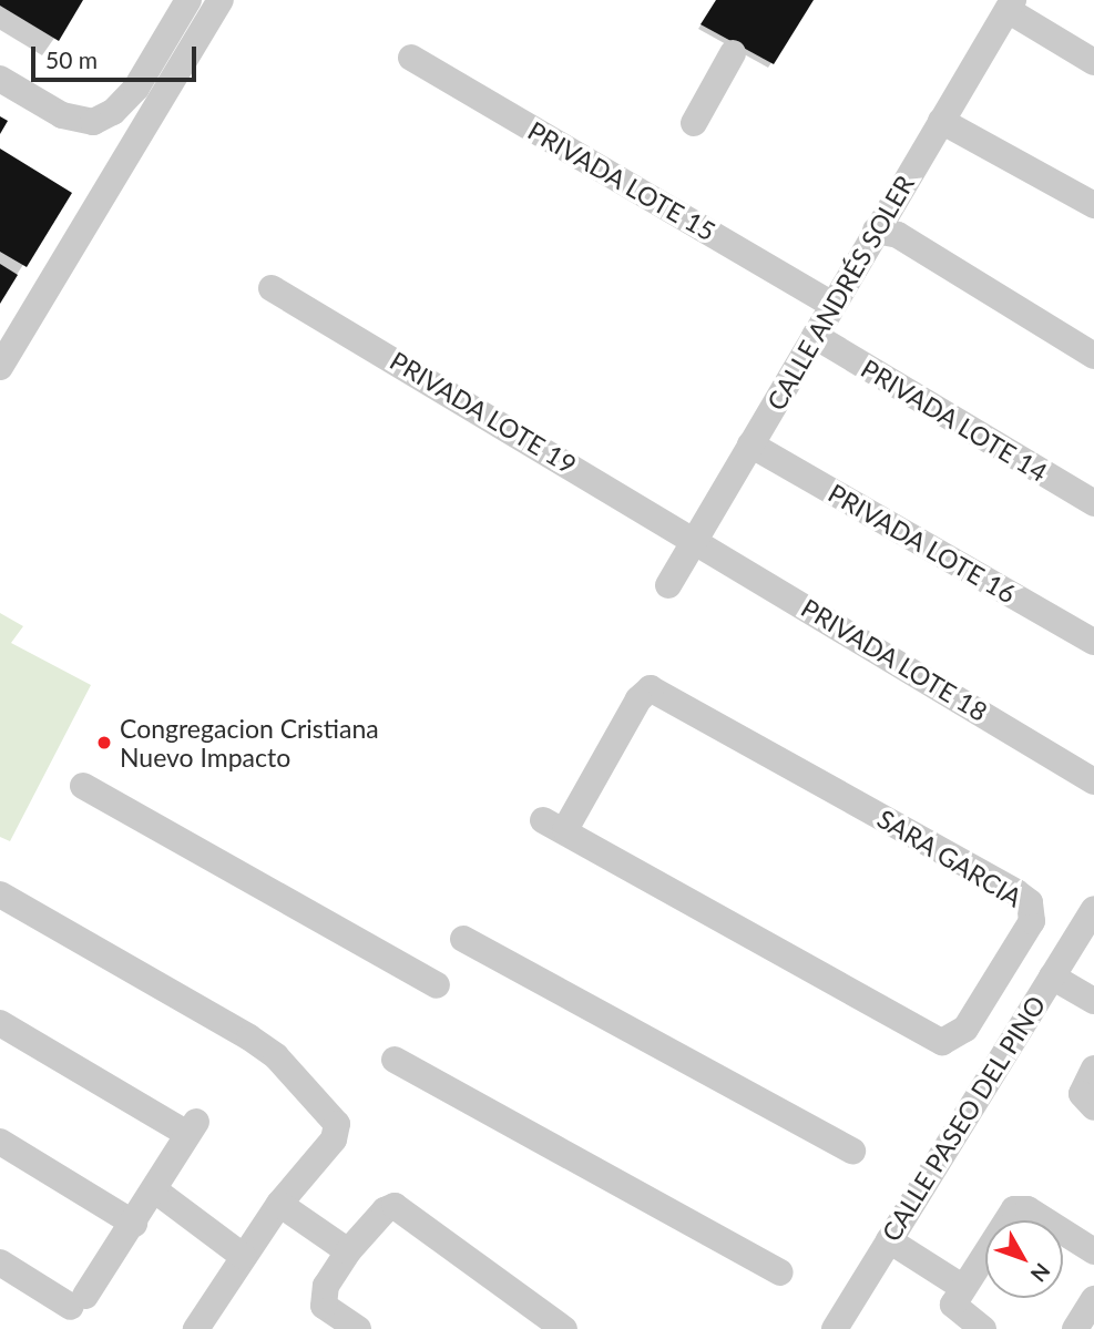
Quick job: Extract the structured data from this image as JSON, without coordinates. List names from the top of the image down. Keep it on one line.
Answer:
{"streets":{"street":["PRIVADA LOTE 15","CALLE ANDRÉS SOLER","PRIVADA LOTE 19","PRIVADA LOTE 14","PRIVADA LOTE 16","PRIVADA LOTE 18","SARA GARCIA","CALLE PASEO DEL PINO"]},"crossings":[["PRIVADA LOTE 15","CALLE ANDRÉS SOLER"],["CALLE ANDRÉS SOLER","PRIVADA LOTE 19"],["CALLE ANDRÉS SOLER","PRIVADA LOTE 14"],["CALLE ANDRÉS SOLER","PRIVADA LOTE 16"],["CALLE ANDRÉS SOLER","PRIVADA LOTE 18"],["PRIVADA LOTE 19","PRIVADA LOTE 18"]],"places":["Congregacion Cristiana Nuevo Impacto"],"scale_bar":"50 m","north":"bottom right"}
